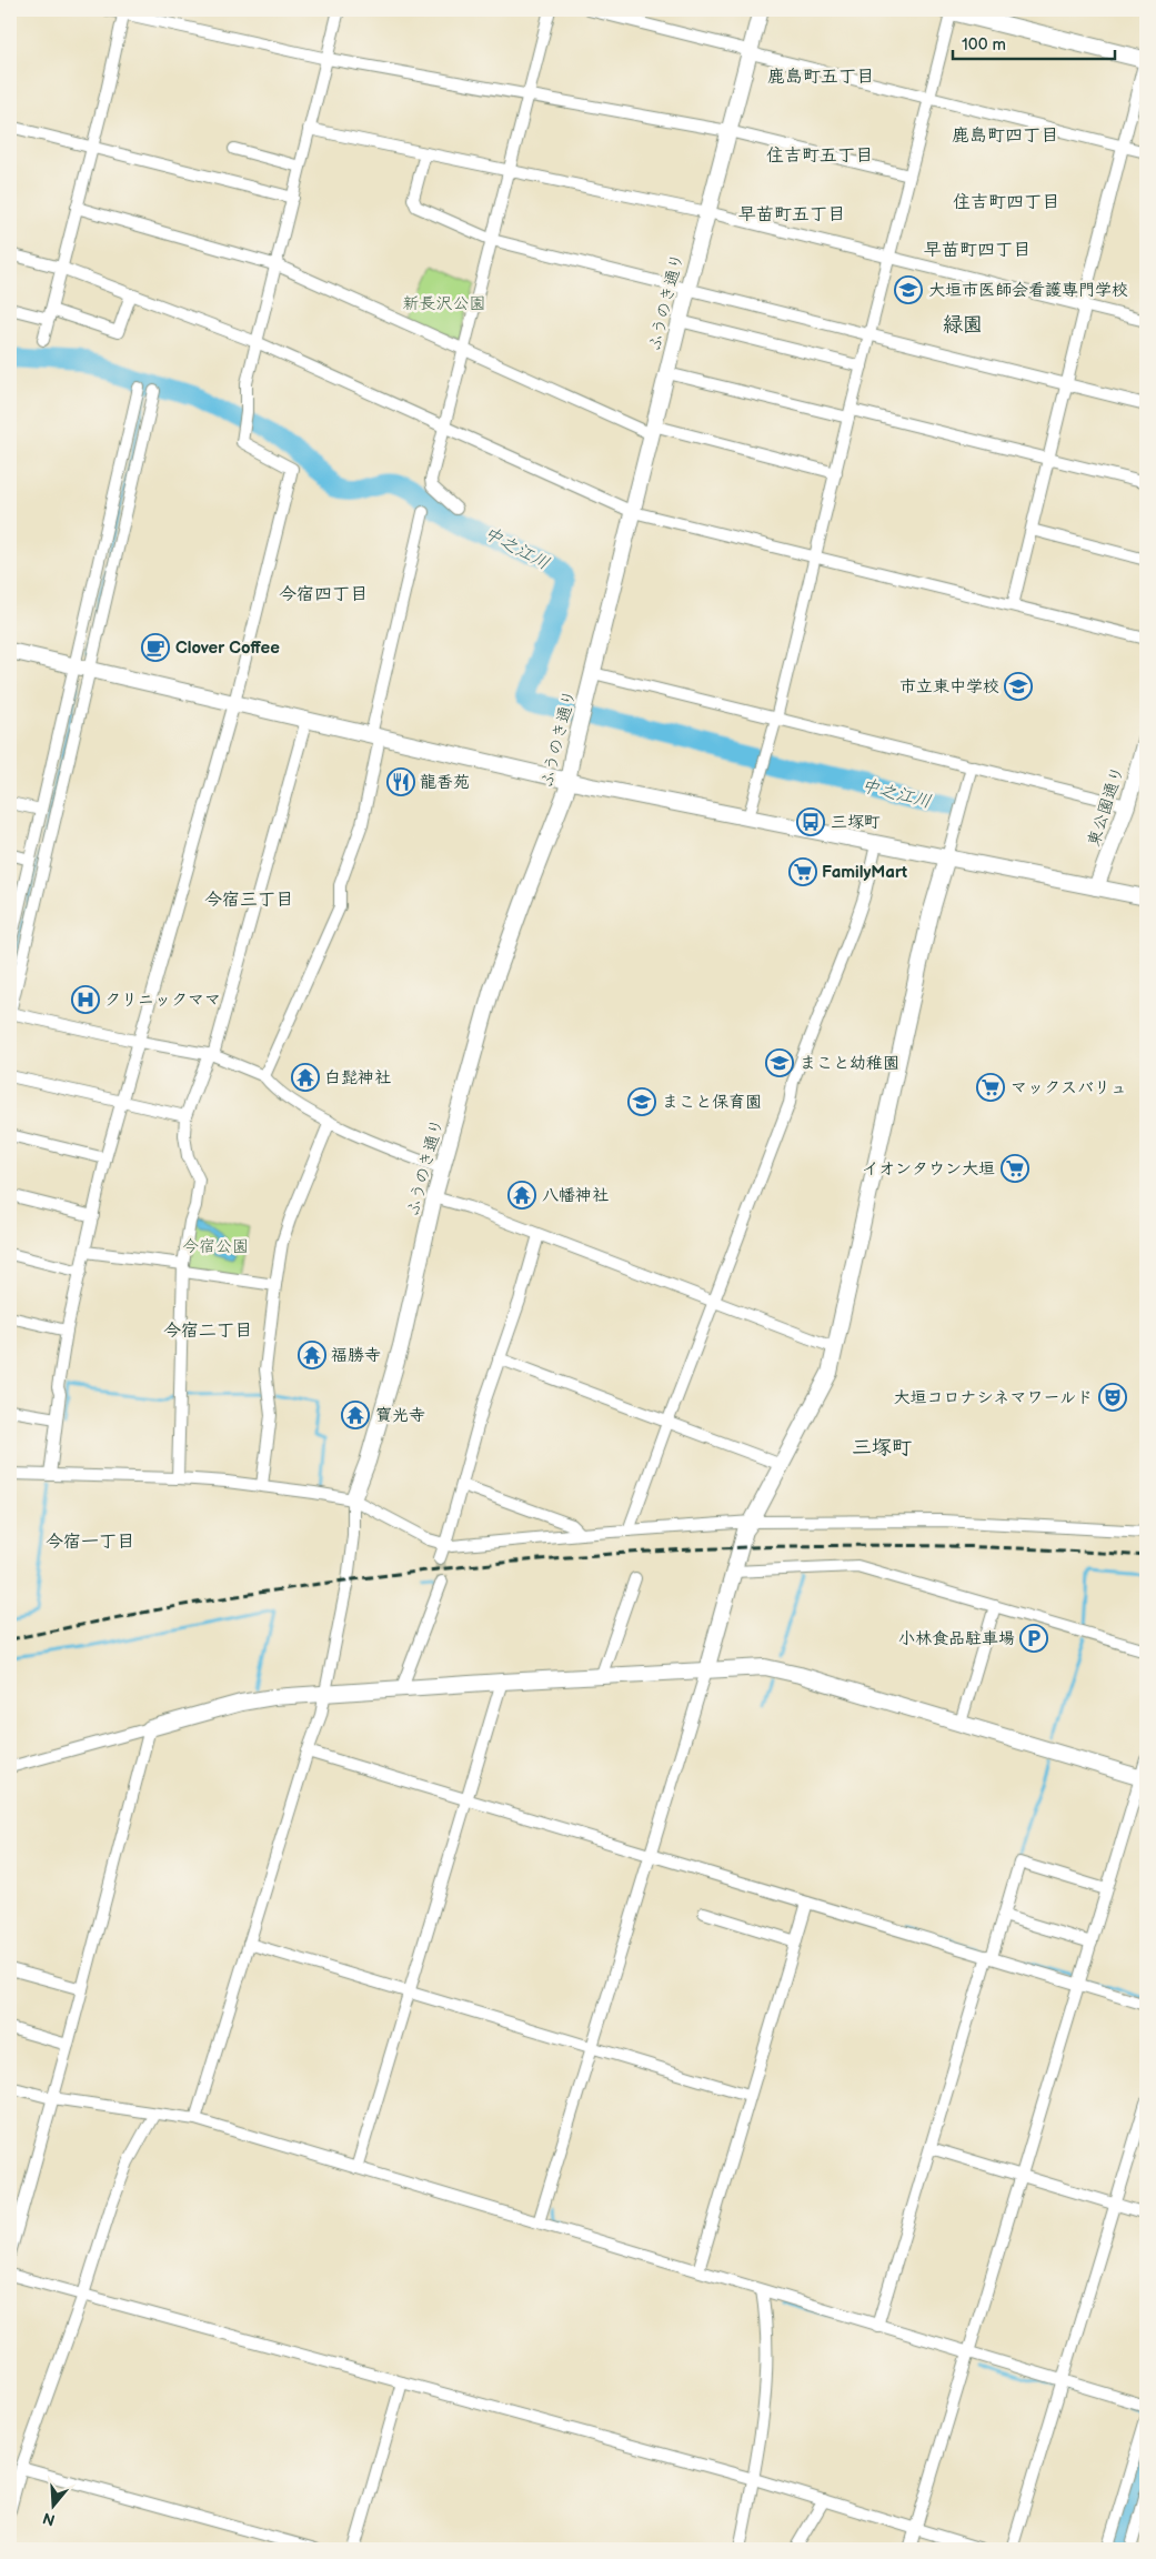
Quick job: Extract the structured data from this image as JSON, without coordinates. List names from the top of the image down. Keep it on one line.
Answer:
{"streets":{"street":["ふうのき通り","東公園通り"]},"districts":["鹿島町五丁目","鹿島町四丁目","住吉町五丁目","住吉町四丁目","早苗町五丁目","早苗町四丁目","緑園","今宿四丁目","今宿三丁目","今宿二丁目","三塚町","今宿一丁目"],"water":["中之江川"],"parks":["新長沢公園","今宿公園"],"places":{"school or university":["大垣市医師会看護専門学校","市立東中学校","まこと幼稚園","まこと保育園"],"cafe":["Clover Coffee"],"restaurant":["龍香苑"],"bus stop":["三塚町"],"supermarket":["FamilyMart","マックスバリュ","イオンタウン大垣"],"hospital":["クリニックママ"],"temple":["白髭神社","八幡神社","福勝寺","寶光寺"],"theatre":["大垣コロナシネマワールド"],"parking":["小林食品駐車場"]},"scale_bar":"100 m","north":"bottom"}
